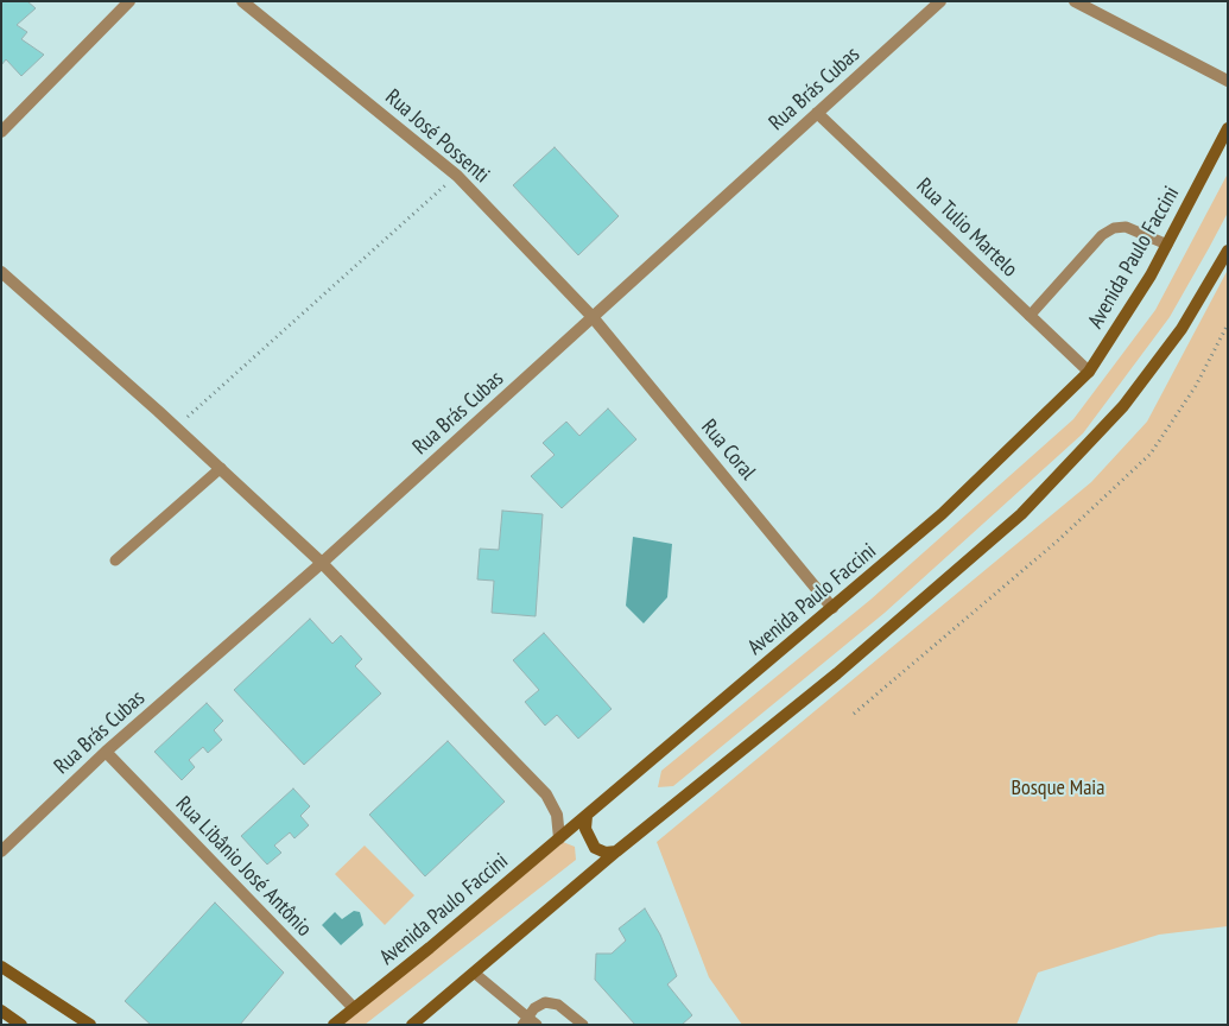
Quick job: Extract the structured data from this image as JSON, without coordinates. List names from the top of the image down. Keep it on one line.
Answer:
{"streets":{"main road":["Avenida Paulo Faccini"],"street":["Rua Brás Cubas","Rua José Possenti","Rua Tulio Martelo","Rua Coral","Rua Libânio José Antônio"]},"crossings":[["Rua Brás Cubas","Rua José Possenti"],["Rua Brás Cubas","Rua Tulio Martelo"],["Rua Brás Cubas","Rua Coral"],["Rua Brás Cubas","Rua Libânio José Antônio"],["Rua José Possenti","Rua Coral"],["Rua Tulio Martelo","Avenida Paulo Faccini"],["Avenida Paulo Faccini","Rua Coral"],["Avenida Paulo Faccini","Rua Libânio José Antônio"]],"parks":["Bosque Maia"]}
